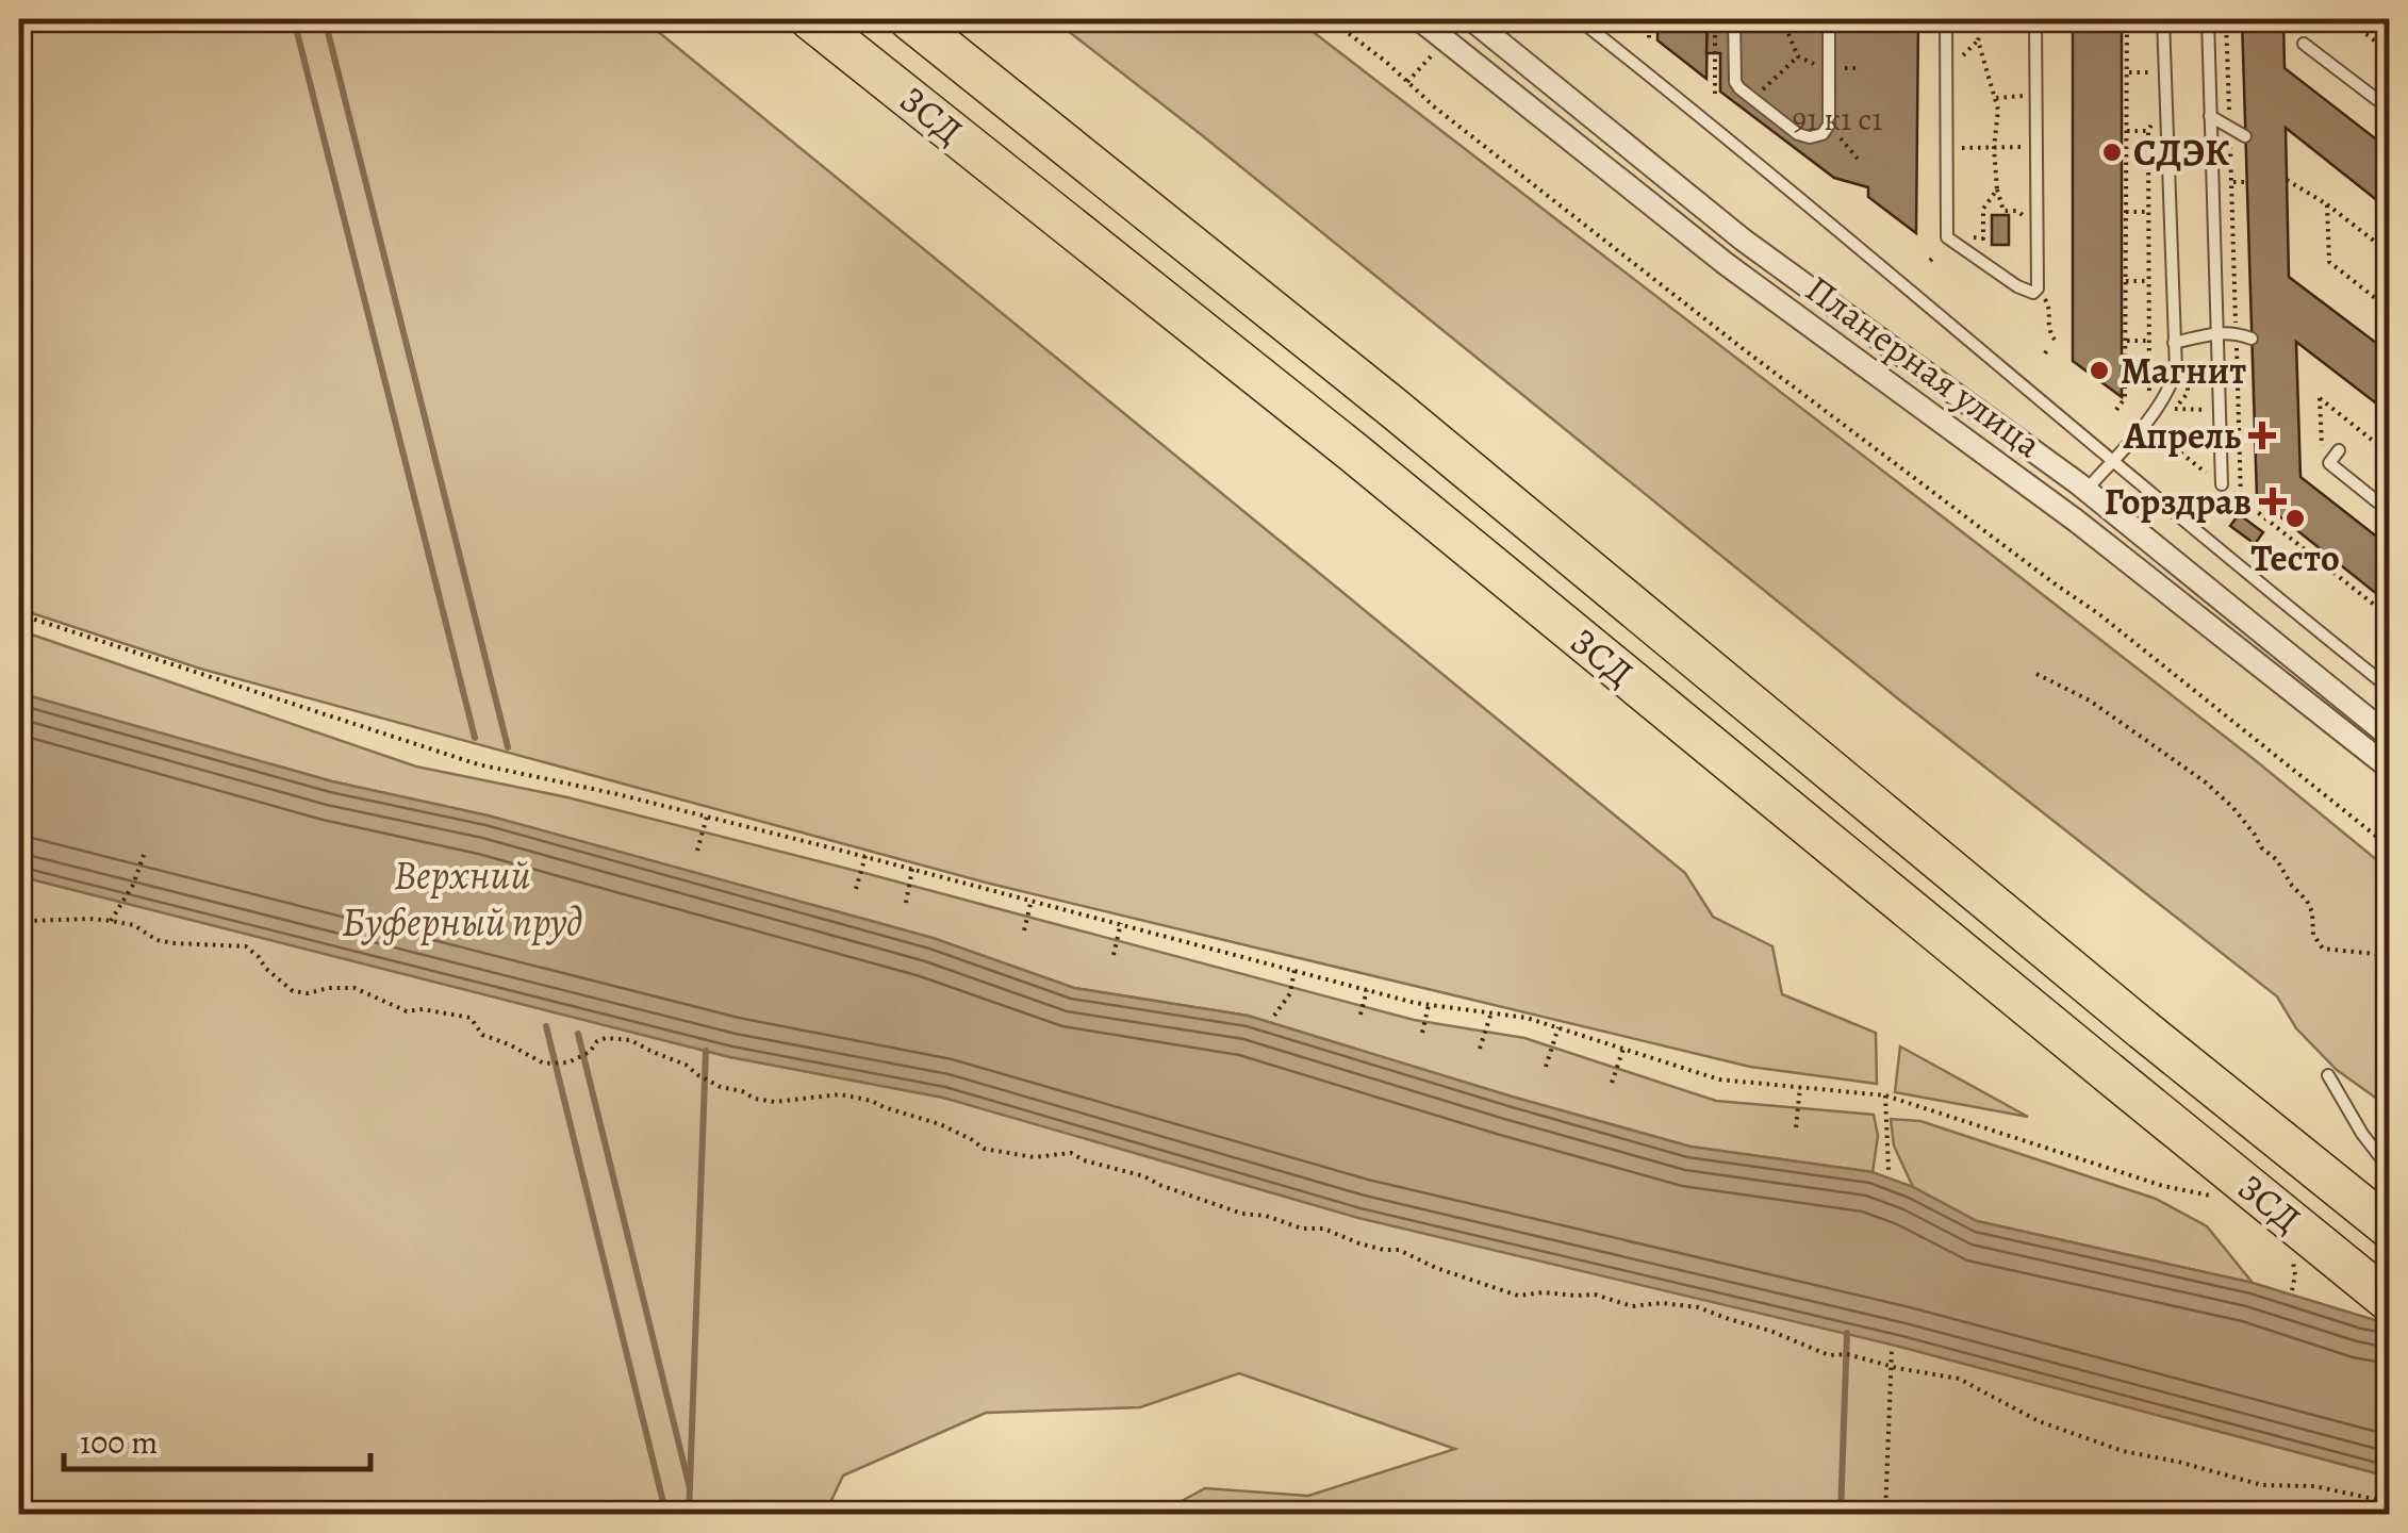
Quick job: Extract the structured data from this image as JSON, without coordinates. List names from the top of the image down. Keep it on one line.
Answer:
{"streets":{"highway":["ЗСД"],"street":["Планерная улица"]},"water":["Верхний Буферный пруд"],"places":{"other":["СДЭК","Магнит","Тесто"],"health":["Апрель","Горздрав"]},"house_numbers":["91 к1 с1"],"scale_bar":"100 m"}
